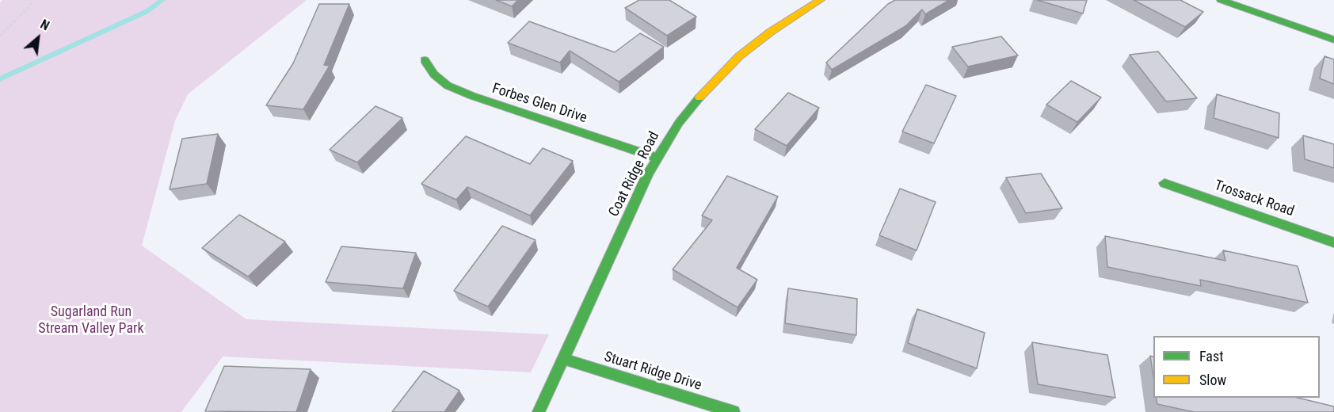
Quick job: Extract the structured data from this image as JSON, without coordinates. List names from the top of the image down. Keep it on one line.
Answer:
{"streets":{"street":["Forbes Glen Drive","Coat Ridge Road","Trossack Road","Stuart Ridge Drive"]},"crossings":[["Forbes Glen Drive","Coat Ridge Road"],["Coat Ridge Road","Stuart Ridge Drive"]],"parks":["Sugarland Run Stream Valley Park"],"legend":["Fast","Slow"],"north":"top right"}
